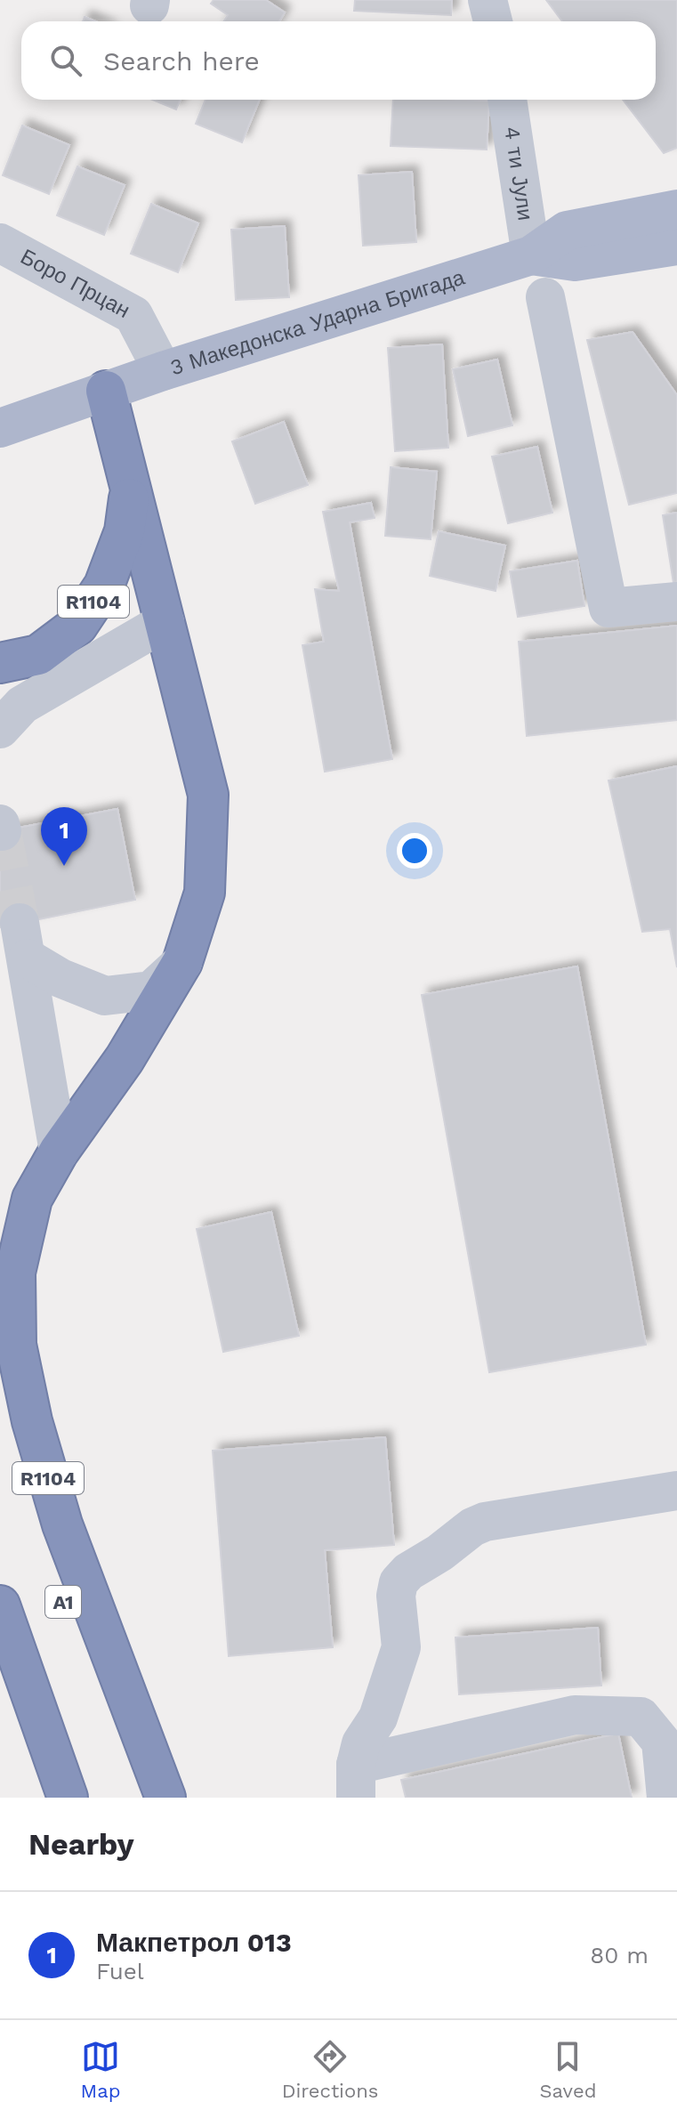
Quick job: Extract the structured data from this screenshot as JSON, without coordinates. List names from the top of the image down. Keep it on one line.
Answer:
{"streets":{"highway":["R1104","A1"],"main road":["3 Македонска Ударна Бригада"],"street":["4 ти Јули","Боро Прцан"]},"crossings":[["4 ти Јули","3 Македонска Ударна Бригада"],["Боро Прцан","3 Македонска Ударна Бригада"],["3 Македонска Ударна Бригада","R1104"]],"page":{"search":"Search here","pins":"1","heading":"Nearby","list":[{"mark":"1","name":"Макпетрол 013","note":"Fuel","value":"80 m"}],"nav":["Map","Directions","Saved"]}}
